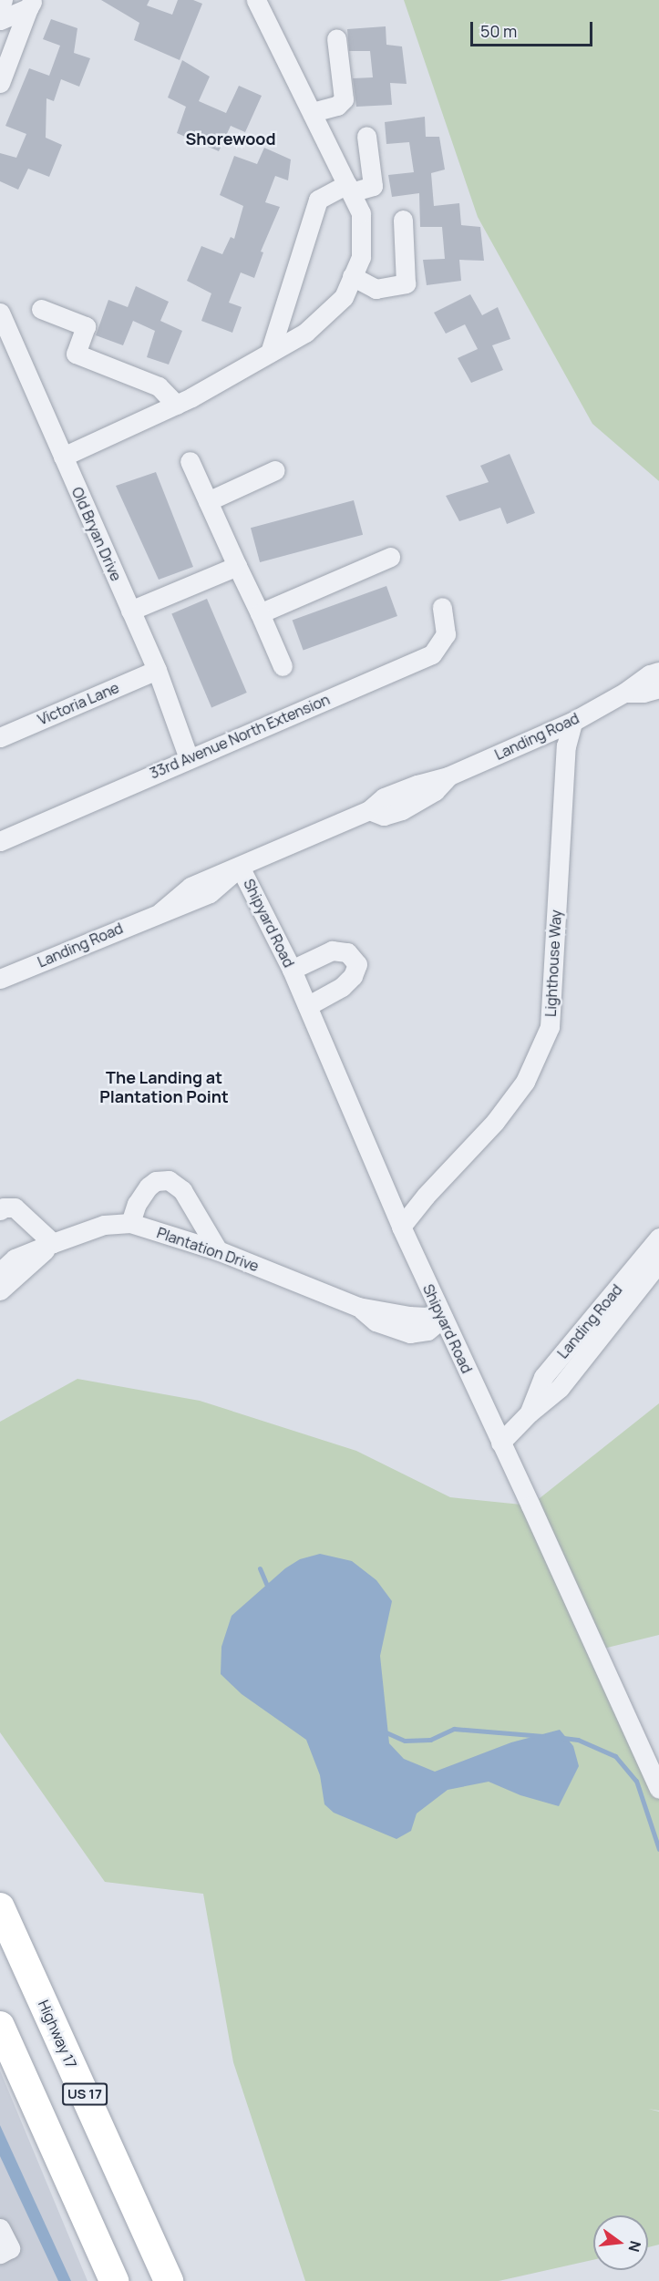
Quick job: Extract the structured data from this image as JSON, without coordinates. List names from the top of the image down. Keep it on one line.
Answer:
{"streets":{"highway":["Highway 17","US 17"],"street":["Old Bryan Drive","Victoria Lane","33rd Avenue North Extension","Landing Road","Shipyard Road","Lighthouse Way","Plantation Drive"]},"crossings":[["Old Bryan Drive","Victoria Lane"],["Old Bryan Drive","33rd Avenue North Extension"],["Landing Road","Shipyard Road"],["Landing Road","Lighthouse Way"],["Shipyard Road","Lighthouse Way"],["Shipyard Road","Plantation Drive"]],"districts":["Shorewood","The Landing at Plantation Point"],"scale_bar":"50 m","north":"right"}
